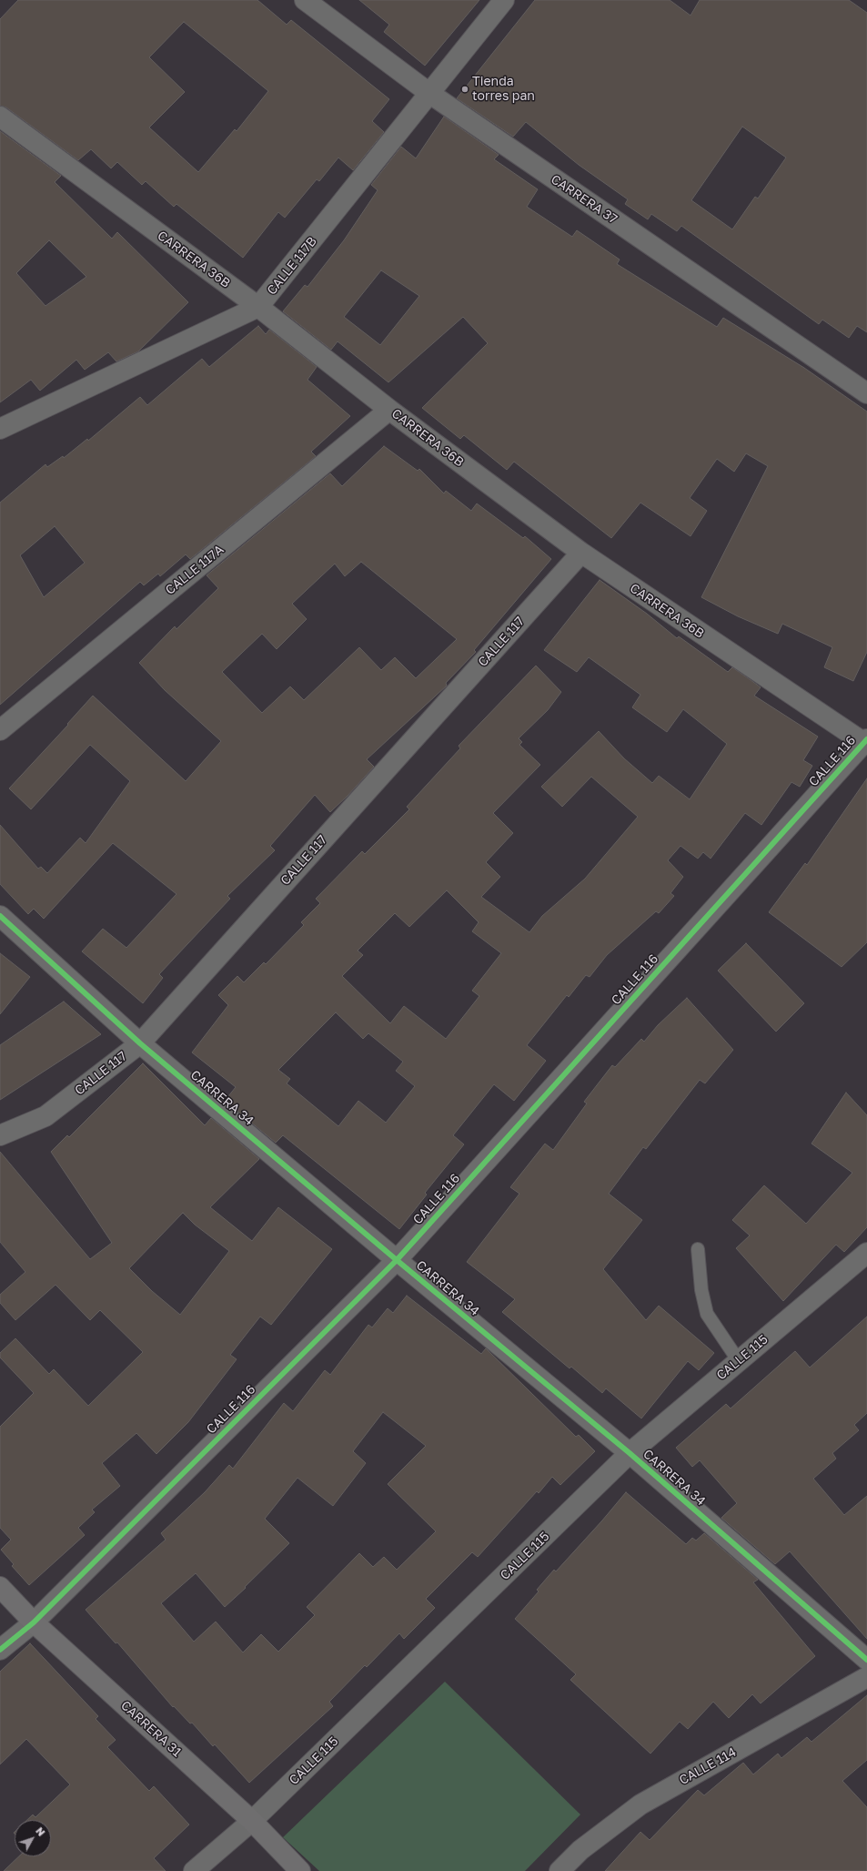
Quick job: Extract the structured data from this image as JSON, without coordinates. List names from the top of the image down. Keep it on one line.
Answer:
{"streets":{"street":["CARRERA 37","CARRERA 36B","CALLE 117B","CALLE 117A","CALLE 117","CALLE 116","CARRERA 34","CALLE 115","CARRERA 31","CALLE 114"]},"crossings":[["CARRERA 37","CALLE 117B"],["CARRERA 36B","CALLE 117B"],["CARRERA 36B","CALLE 117A"],["CARRERA 36B","CALLE 117"],["CARRERA 36B","CALLE 116"],["CALLE 117","CARRERA 34"],["CALLE 116","CARRERA 34"],["CALLE 116","CARRERA 31"],["CARRERA 34","CALLE 115"],["CALLE 115","CARRERA 31"]],"places":["Tienda torres pan"],"north":"top right"}
